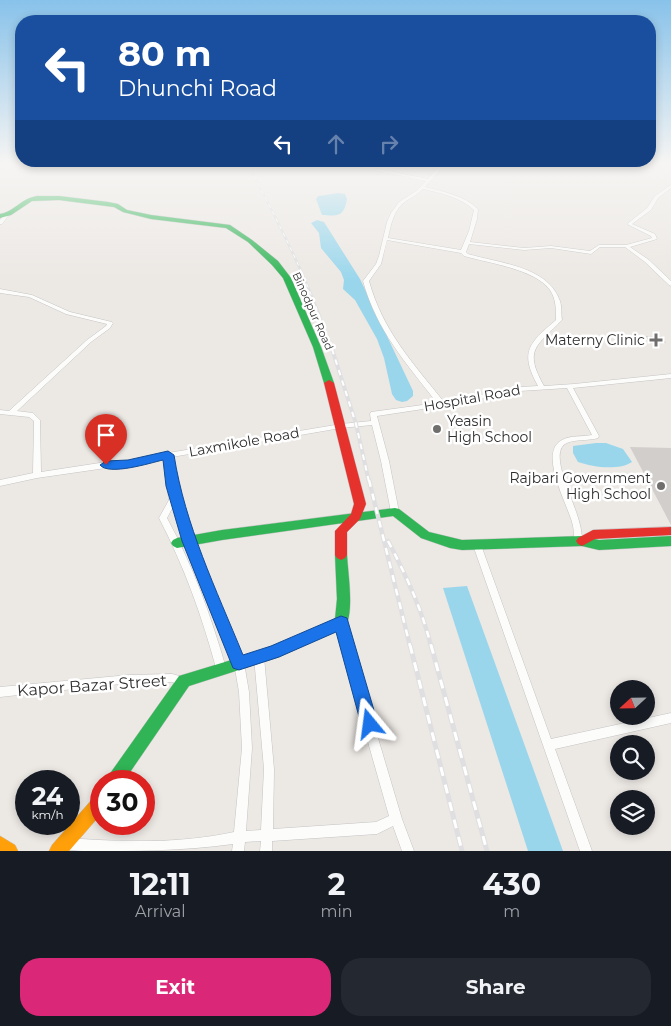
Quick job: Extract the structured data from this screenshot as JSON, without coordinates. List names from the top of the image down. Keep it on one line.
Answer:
{"streets":{"street":["Binodpur Road","Hospital Road","Laxmikole Road","Kapor Bazar Street"]},"crossings":[["Binodpur Road","Laxmikole Road"],["Hospital Road","Laxmikole Road"]],"places":{"health":["Materny Clinic"],"other":["Yeasin High School","Rajbari Government High School"]},"north":"left","page":{"turn":["80 m","Dhunchi Road"],"speed":"24 km/h","limit":"30","eta":["12:11","Arrival","2","min","430","m"],"buttons":["Exit","Share"]}}
